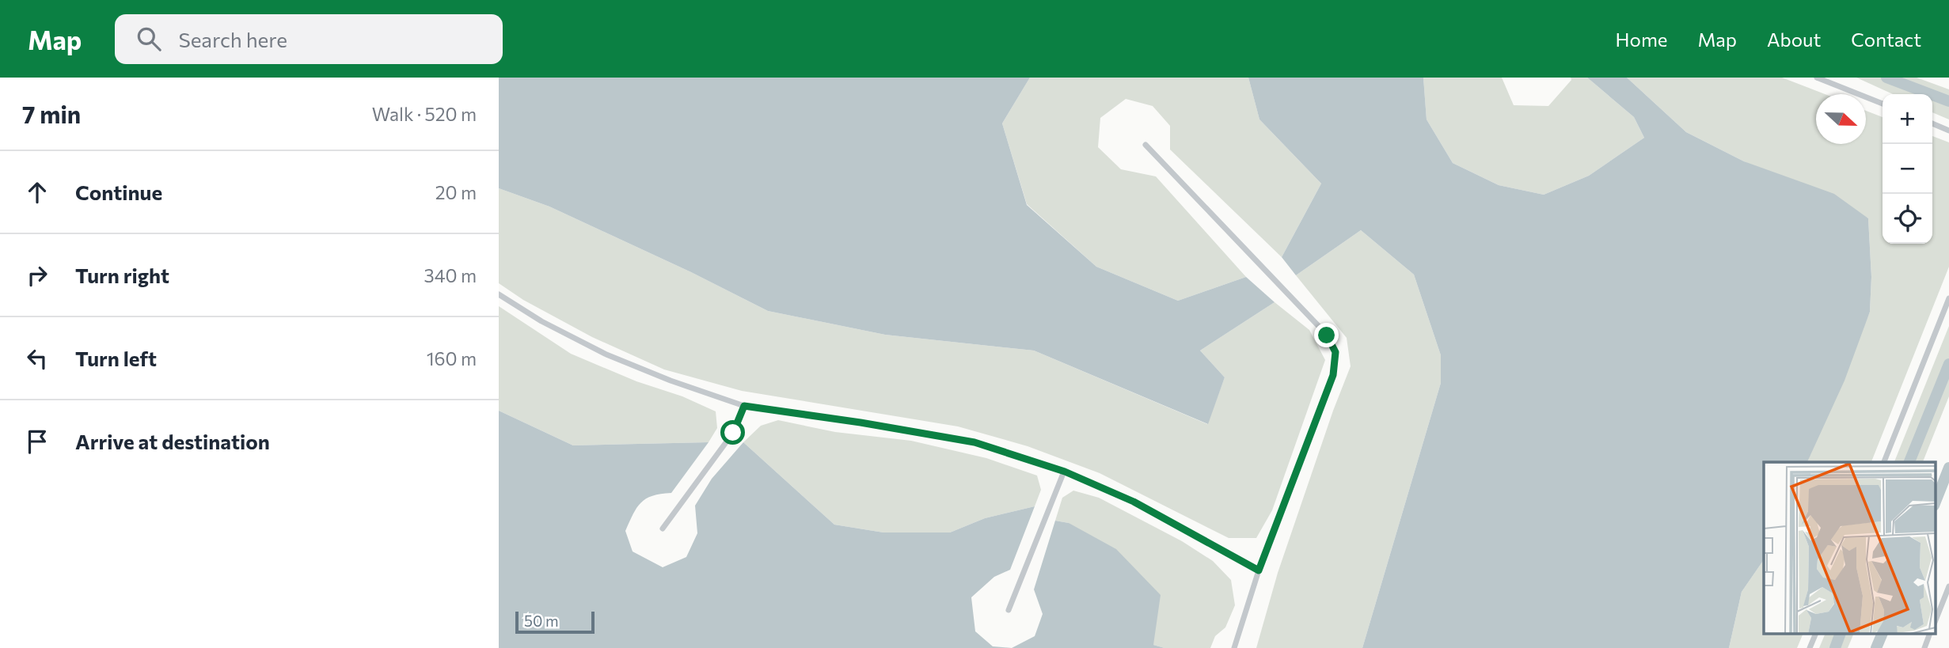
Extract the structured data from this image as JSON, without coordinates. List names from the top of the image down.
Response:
{
  "scale_bar": "50 m",
  "north": "right",
  "page": {
    "header": "Map",
    "search": "Search here",
    "nav": [
      "Home",
      "Map",
      "About",
      "Contact"
    ],
    "heading": ["7 min", "Walk · 520 m"],
    "map_buttons": ["+", "−"],
    "list": [
      ["Continue", "20 m"],
      ["Turn right", "340 m"],
      ["Turn left", "160 m"],
      "Arrive at destination"
    ],
    "scale": "50 m"
  }
}
